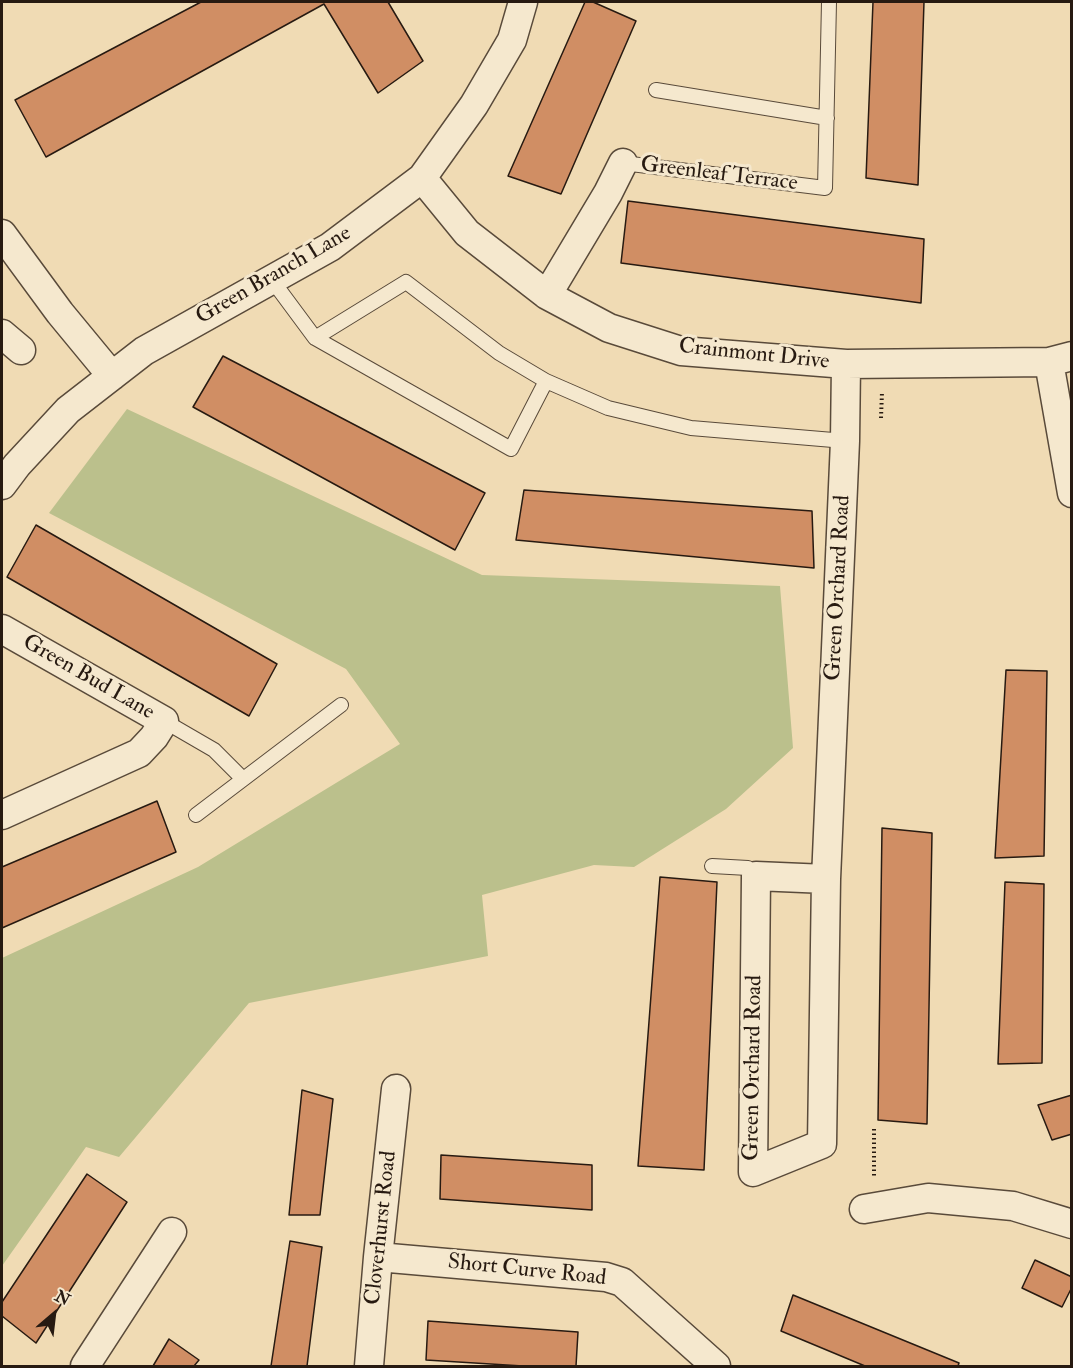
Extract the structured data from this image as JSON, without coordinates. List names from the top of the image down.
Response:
{
  "streets": {
    "street": [
      "Greenleaf Terrace",
      "Green Branch Lane",
      "Crainmont Drive",
      "Green Orchard Road",
      "Green Bud Lane",
      "Cloverhurst Road",
      "Short Curve Road"
    ]
  },
  "crossings": [
    ["Greenleaf Terrace", "Crainmont Drive"],
    ["Green Branch Lane", "Crainmont Drive"],
    ["Crainmont Drive", "Green Orchard Road"],
    ["Cloverhurst Road", "Short Curve Road"]
  ],
  "north": "top right"
}
